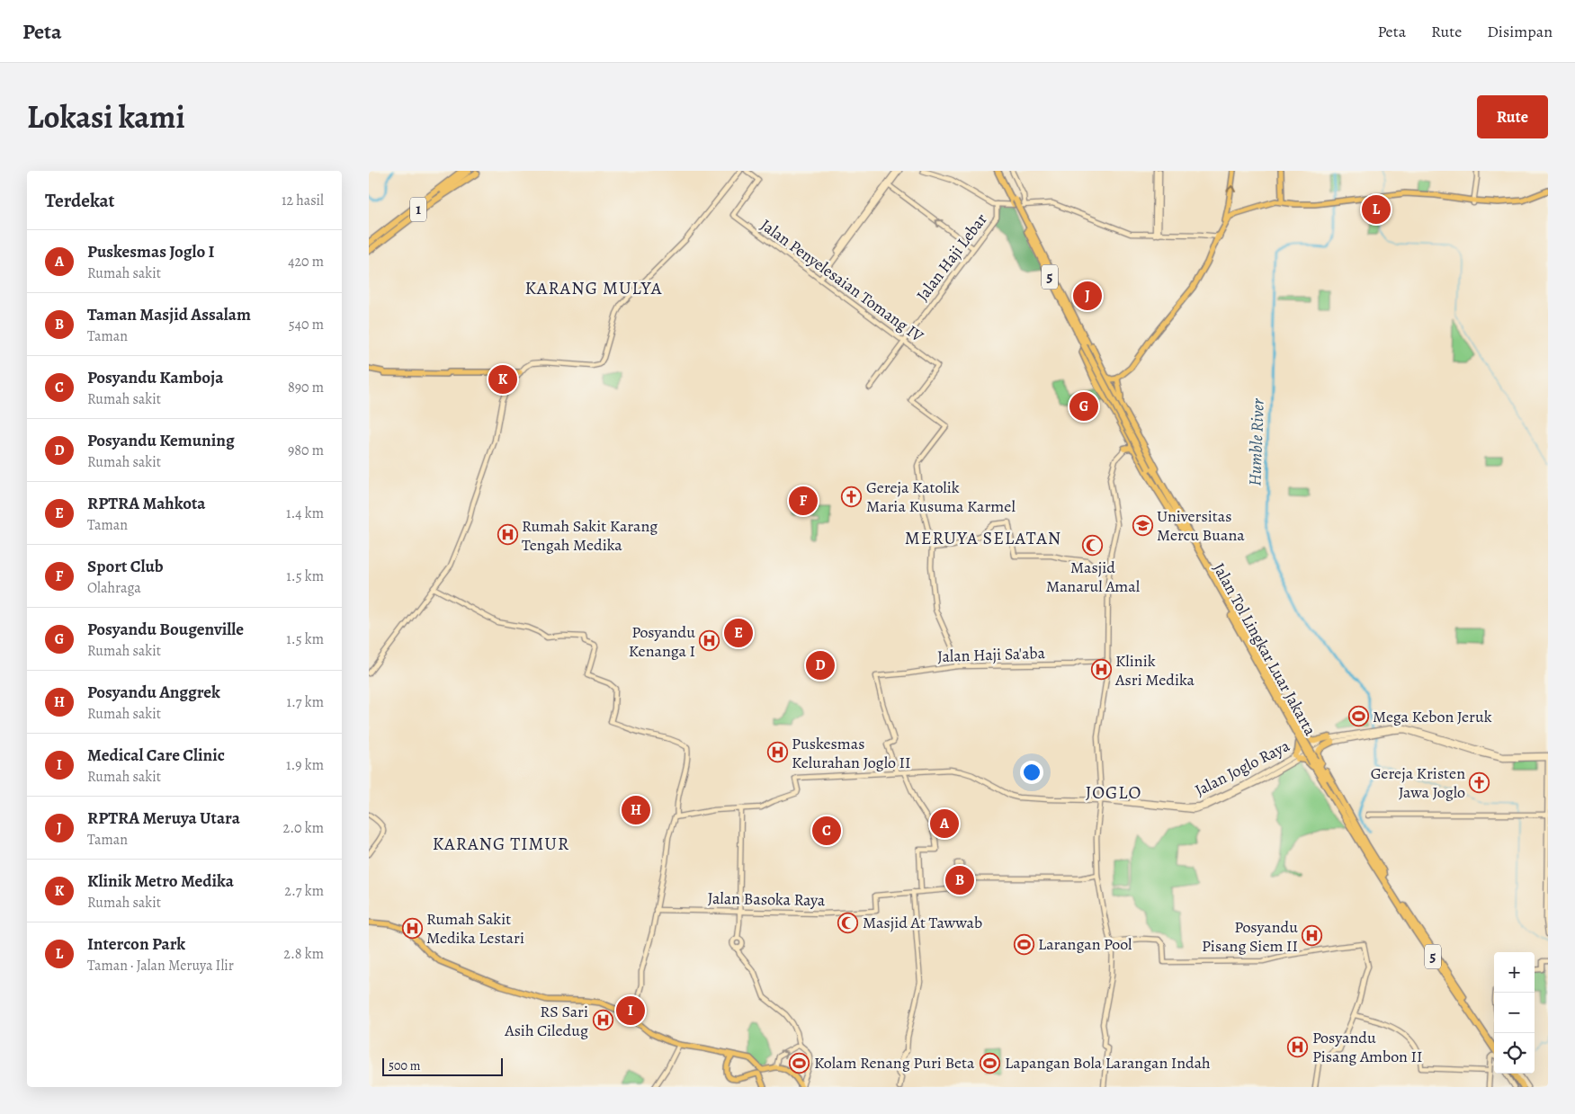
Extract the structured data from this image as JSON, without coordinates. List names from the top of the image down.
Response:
{
  "streets": {
    "highway": ["1", "5", "Jalan Tol Lingkar Luar Jakarta"],
    "street": [
      "Jalan Haji Lebar",
      "Jalan Penyelesaian Tomang IV",
      "Jalan Haji Sa'aba",
      "Jalan Joglo Raya",
      "Jalan Basoka Raya"
    ]
  },
  "crossings": [
    ["Jalan Haji Lebar", "Jalan Penyelesaian Tomang IV"],
    ["Jalan Haji Sa'aba", "Jalan Joglo Raya"]
  ],
  "districts": [
    "KARANG MULYA",
    "MERUYA SELATAN",
    "JOGLO",
    "KARANG TIMUR"
  ],
  "water": ["Humble River"],
  "places": {
    "church": ["Gereja Katolik Maria Kusuma Karmel", "Gereja Kristen Jawa Joglo"],
    "school or university": ["Universitas Mercu Buana"],
    "hospital": [
      "Rumah Sakit Karang Tengah Medika",
      "Posyandu Kenanga I",
      "Klinik Asri Medika",
      "Puskesmas Kelurahan Joglo II",
      "Rumah Sakit Medika Lestari",
      "Posyandu Pisang Siem II",
      "RS Sari Asih Ciledug",
      "Posyandu Pisang Ambon II"
    ],
    "mosque": ["Masjid Manarul Amal", "Masjid At Tawwab"],
    "sports": [
      "Mega Kebon Jeruk",
      "Larangan Pool",
      "Kolam Renang Puri Beta",
      "Lapangan Bola Larangan Indah"
    ]
  },
  "scale_bar": "500 m",
  "page": {
    "header": "Peta",
    "nav": ["Peta", "Rute", "Disimpan"],
    "title": "Lokasi kami",
    "buttons": "Rute",
    "heading": ["Terdekat", "12 hasil"],
    "pins": [
      "L",
      "J",
      "K",
      "G",
      "F",
      "E",
      "D",
      "H",
      "A",
      "C",
      "B",
      "I"
    ],
    "list": [
      {
        "mark": "A",
        "name": "Puskesmas Joglo I",
        "note": "Rumah sakit",
        "value": "420 m"
      },
      {
        "mark": "B",
        "name": "Taman Masjid Assalam",
        "note": "Taman",
        "value": "540 m"
      },
      {
        "mark": "C",
        "name": "Posyandu Kamboja",
        "note": "Rumah sakit",
        "value": "890 m"
      },
      {
        "mark": "D",
        "name": "Posyandu Kemuning",
        "note": "Rumah sakit",
        "value": "980 m"
      },
      {
        "mark": "E",
        "name": "RPTRA Mahkota",
        "note": "Taman",
        "value": "1.4 km"
      },
      {
        "mark": "F",
        "name": "Sport Club",
        "note": "Olahraga",
        "value": "1.5 km"
      },
      {
        "mark": "G",
        "name": "Posyandu Bougenville",
        "note": "Rumah sakit",
        "value": "1.5 km"
      },
      {
        "mark": "H",
        "name": "Posyandu Anggrek",
        "note": "Rumah sakit",
        "value": "1.7 km"
      },
      {
        "mark": "I",
        "name": "Medical Care Clinic",
        "note": "Rumah sakit",
        "value": "1.9 km"
      },
      {
        "mark": "J",
        "name": "RPTRA Meruya Utara",
        "note": "Taman",
        "value": "2.0 km"
      },
      {
        "mark": "K",
        "name": "Klinik Metro Medika",
        "note": "Rumah sakit",
        "value": "2.7 km"
      },
      {
        "mark": "L",
        "name": "Intercon Park",
        "note": "Taman · Jalan Meruya Ilir",
        "value": "2.8 km"
      }
    ],
    "map_buttons": ["+", "−"],
    "scale": "500 m"
  }
}
